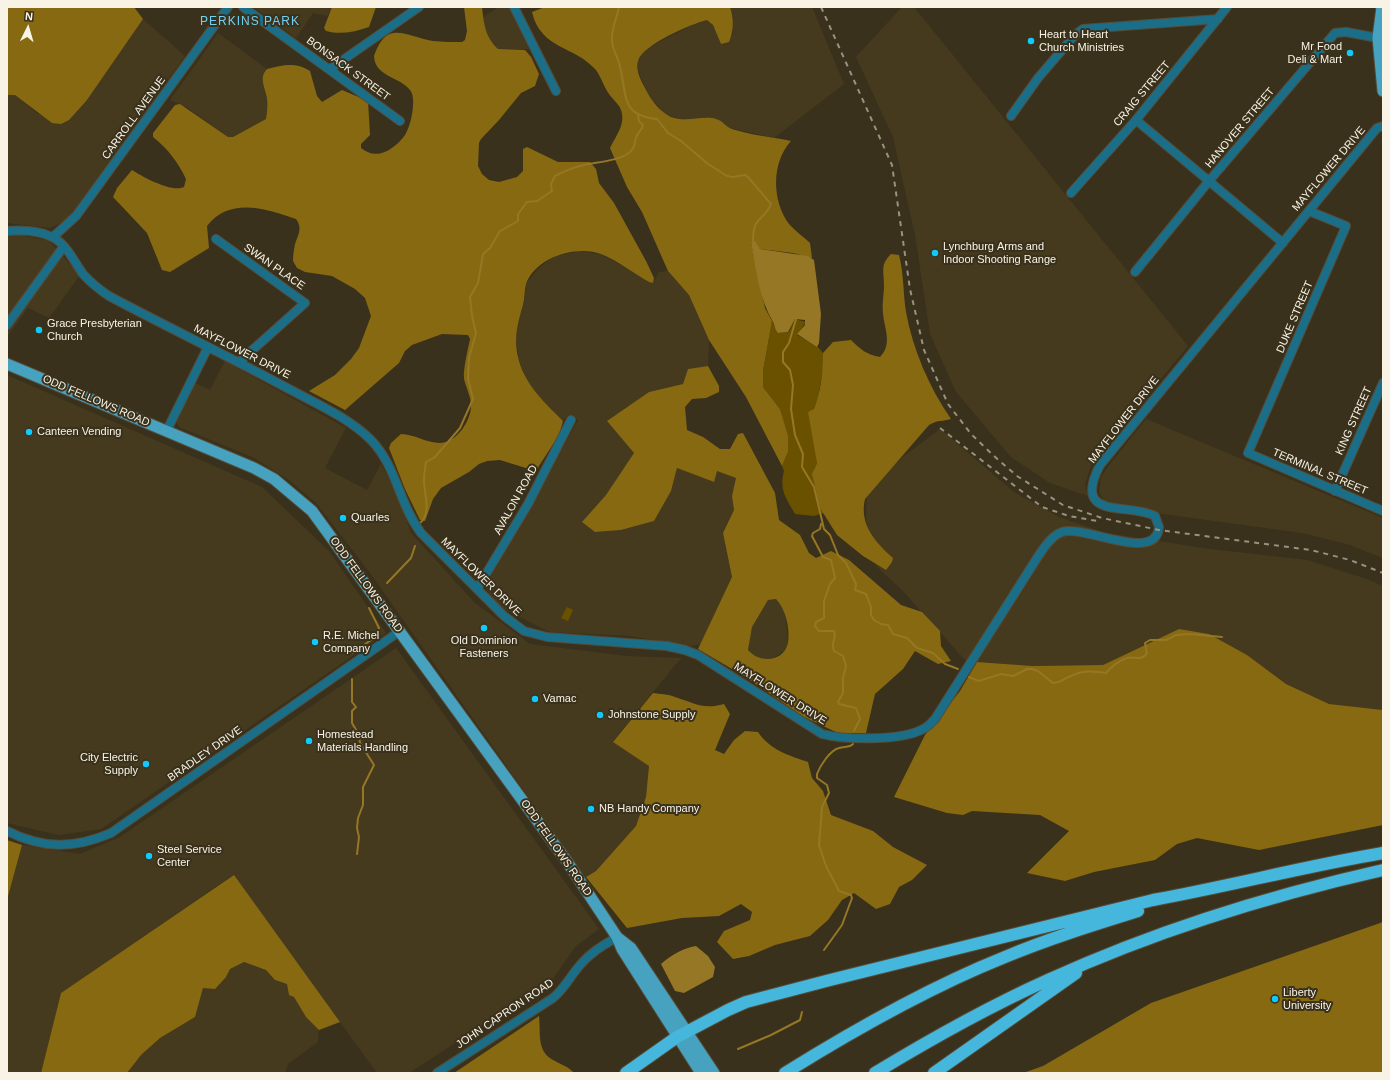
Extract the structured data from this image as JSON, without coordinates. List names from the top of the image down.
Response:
{
  "streets": {
    "main road": ["ODD FELLOWS ROAD"],
    "street": [
      "BONSACK STREET",
      "CRAIG STREET",
      "CARROLL AVENUE",
      "HANOVER STREET",
      "MAYFLOWER DRIVE",
      "SWAN PLACE",
      "DUKE STREET",
      "KING STREET",
      "TERMINAL STREET",
      "AVALON ROAD",
      "BRADLEY DRIVE",
      "JOHN CAPRON ROAD"
    ]
  },
  "crossings": [
    ["CARROLL AVENUE", "MAYFLOWER DRIVE"],
    ["MAYFLOWER DRIVE", "SWAN PLACE"],
    ["MAYFLOWER DRIVE", "DUKE STREET"],
    ["MAYFLOWER DRIVE", "AVALON ROAD"],
    ["DUKE STREET", "TERMINAL STREET"],
    ["ODD FELLOWS ROAD", "BRADLEY DRIVE"],
    ["ODD FELLOWS ROAD", "JOHN CAPRON ROAD"],
    ["KING STREET", "TERMINAL STREET"]
  ],
  "districts": ["PERKINS PARK"],
  "places": [
    "Heart to Heart Church Ministries",
    "Mr Food Deli & Mart",
    "Lynchburg Arms and Indoor Shooting Range",
    "Grace Presbyterian Church",
    "Canteen Vending",
    "Quarles",
    "Old Dominion Fasteners",
    "R.E. Michel Company",
    "Vamac",
    "Johnstone Supply",
    "Homestead Materials Handling",
    "City Electric Supply",
    "NB Handy Company",
    "Steel Service Center",
    "Liberty University"
  ],
  "north": "top"
}
